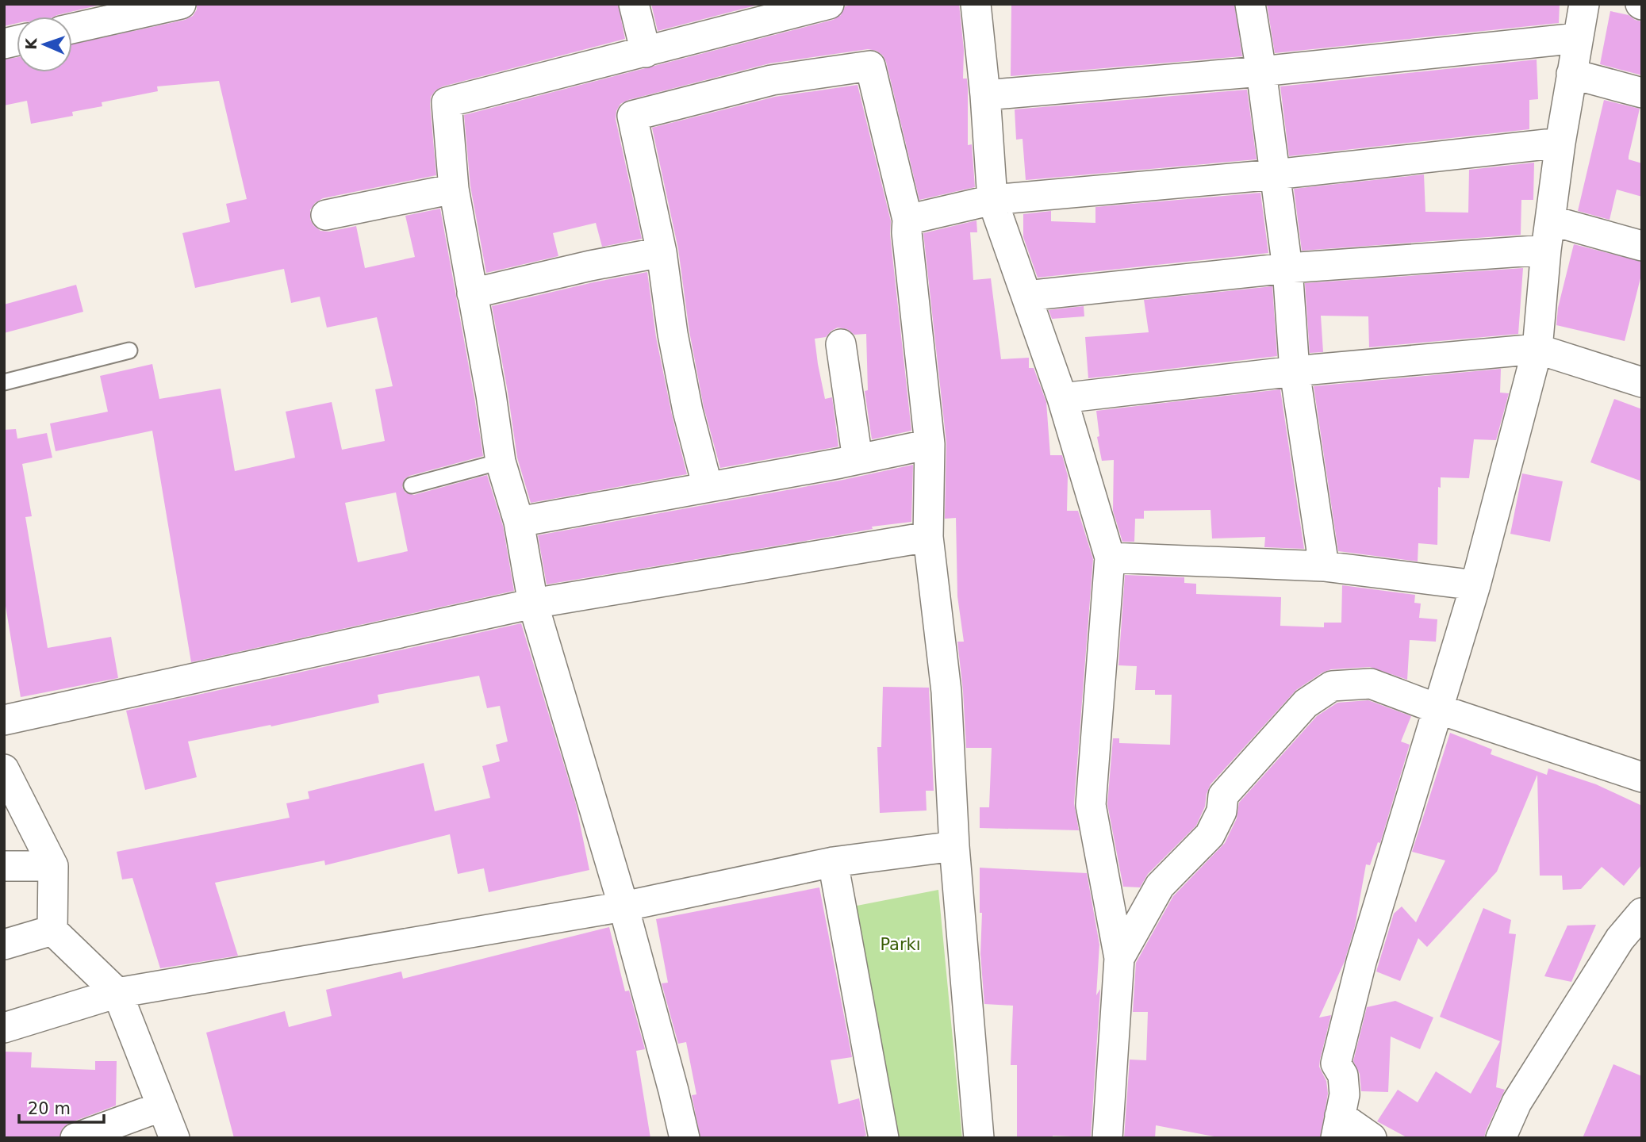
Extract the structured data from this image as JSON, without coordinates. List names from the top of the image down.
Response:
{
  "parks": ["Parkı"],
  "scale_bar": "20 m",
  "north": "left"
}
